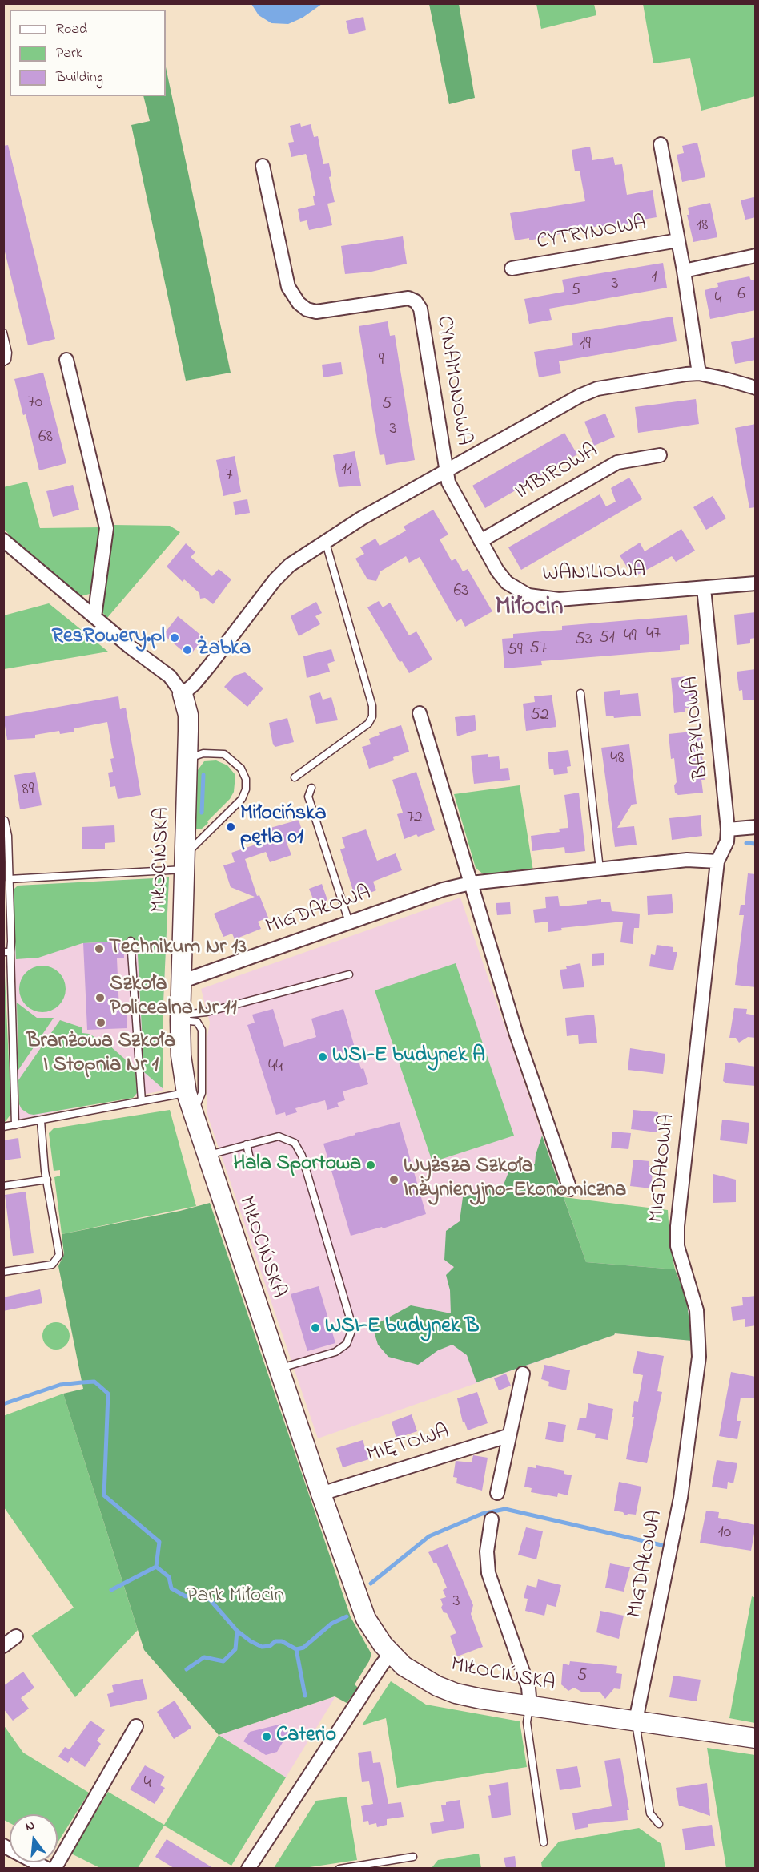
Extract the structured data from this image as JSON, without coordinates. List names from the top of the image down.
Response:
{
  "streets": {
    "street": [
      "CYTRYNOWA",
      "CYNAMONOWA",
      "IMBIROWA",
      "WANILIOWA",
      "BAZYLIOWA",
      "MIŁOCIŃSKA",
      "MIGDAŁOWA",
      "MIĘTOWA"
    ]
  },
  "crossings": [
    ["CYNAMONOWA", "WANILIOWA"],
    ["IMBIROWA", "WANILIOWA"],
    ["WANILIOWA", "BAZYLIOWA"],
    ["BAZYLIOWA", "MIGDAŁOWA"],
    ["MIŁOCIŃSKA", "MIGDAŁOWA"],
    ["MIŁOCIŃSKA", "MIĘTOWA"]
  ],
  "districts": ["Miłocin"],
  "parks": ["Park Miłocin"],
  "places": [
    "ResRowery.pl",
    "Żabka",
    "Miłocińska pętla 01",
    "Technikum Nr 13",
    "Szkoła Policealna Nr 11",
    "Branżowa Szkoła I Stopnia Nr 1",
    "WSI-E budynek A",
    "Hala Sportowa",
    "Wyższa Szkoła Inżynieryjno-Ekonomiczna",
    "WSI-E budynek B",
    "Caterio"
  ],
  "house_numbers": [
    "18",
    "1",
    "3",
    "5",
    "6",
    "4",
    "19",
    "9",
    "70",
    "5",
    "3",
    "68",
    "11",
    "7",
    "63",
    "47",
    "49",
    "51",
    "53",
    "57",
    "59",
    "52",
    "48",
    "89",
    "72",
    "44",
    "10",
    "3",
    "5",
    "4"
  ],
  "legend": ["Road", "Park", "Building"],
  "north": "top"
}
